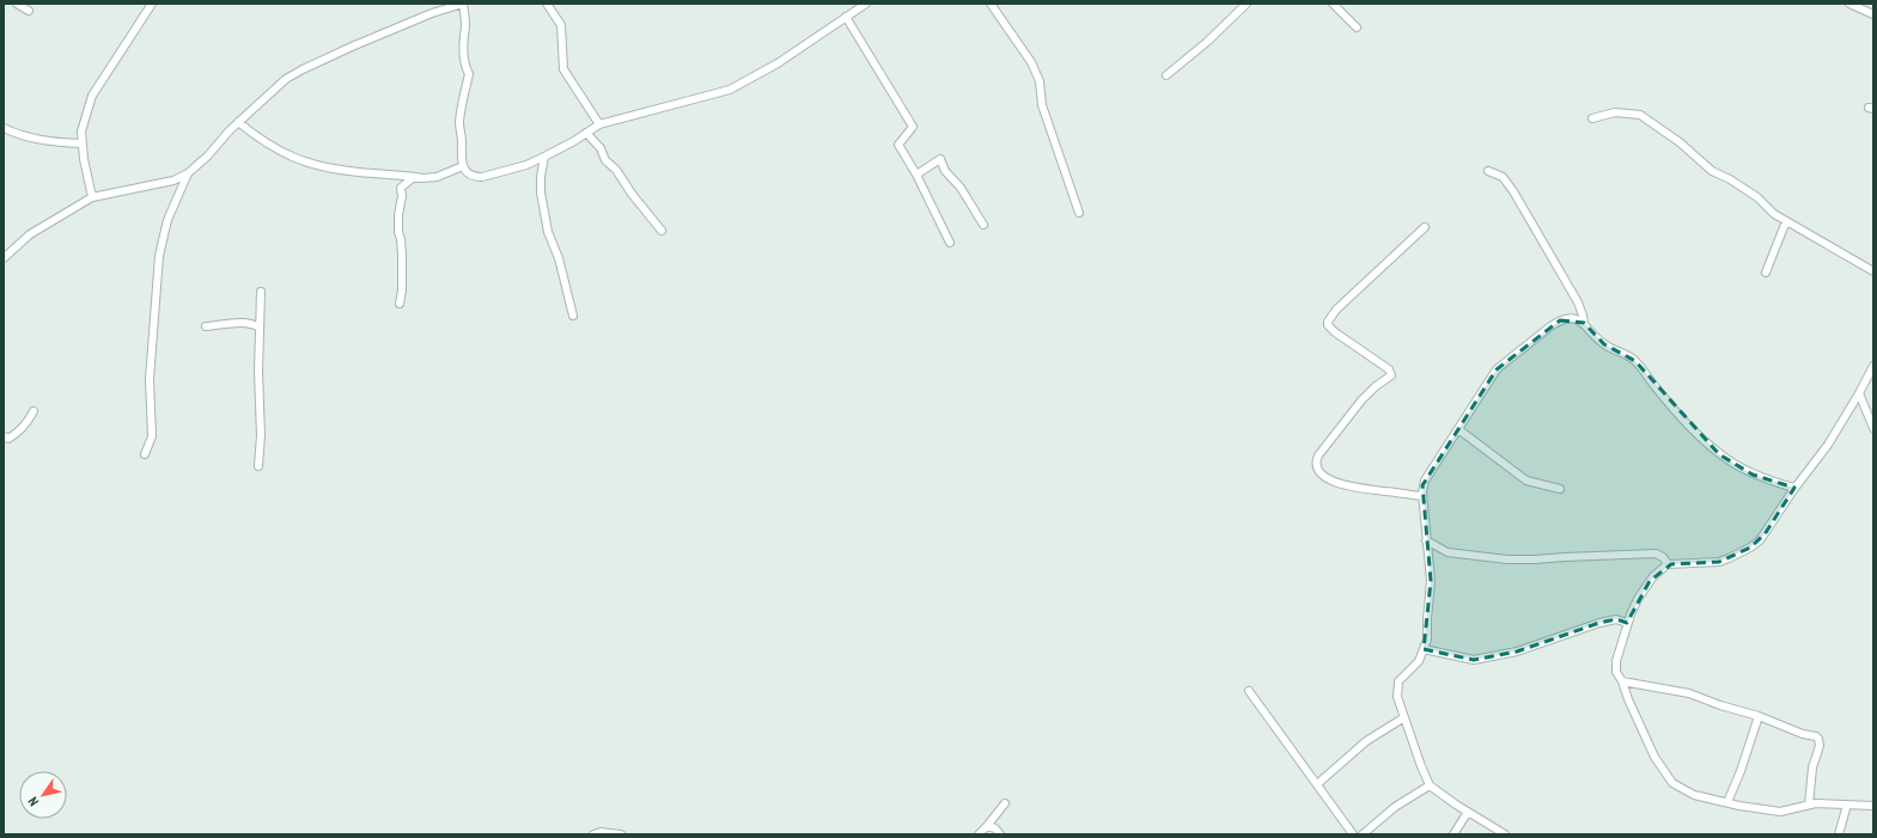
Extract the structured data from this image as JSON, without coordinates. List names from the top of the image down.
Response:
{
  "north": "bottom left"
}
